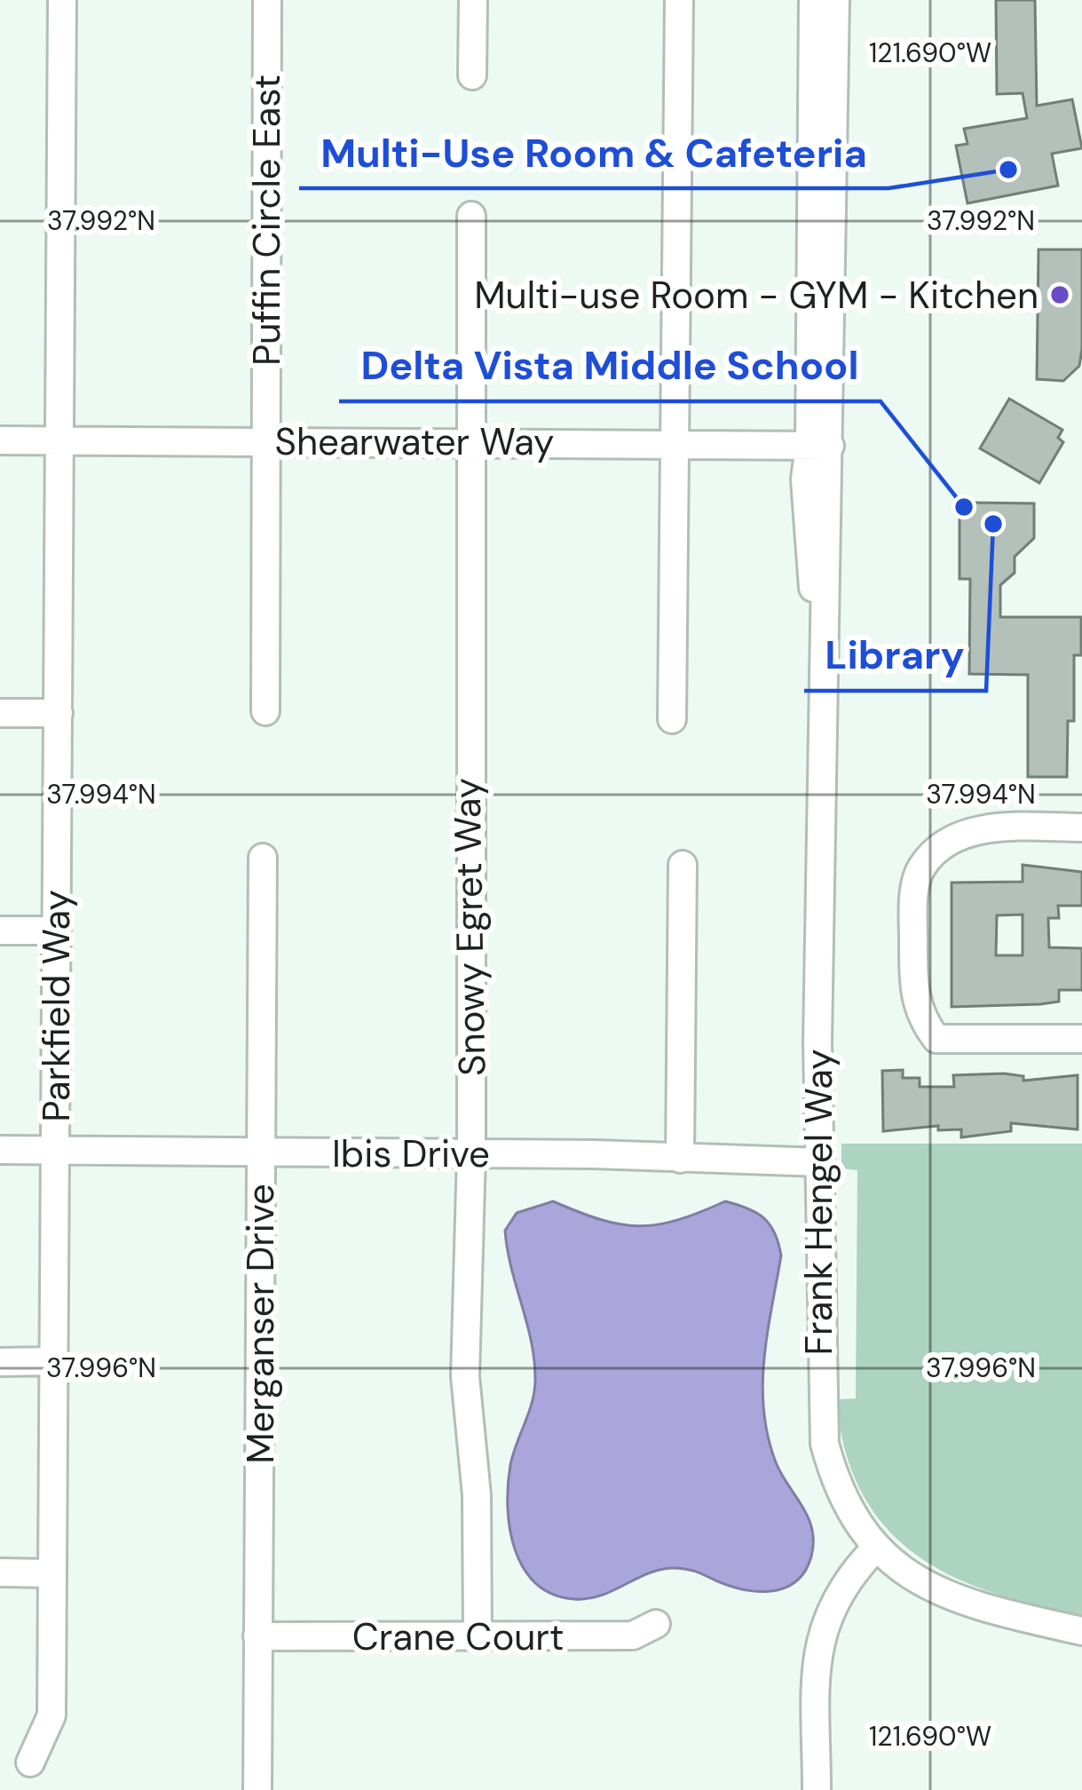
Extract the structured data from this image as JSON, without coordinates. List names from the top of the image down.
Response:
{
  "streets": {
    "street": [
      "Puffin Circle East",
      "Shearwater Way",
      "Snowy Egret Way",
      "Parkfield Way",
      "Ibis Drive",
      "Frank Hengel Way",
      "Merganser Drive",
      "Crane Court"
    ]
  },
  "crossings": [
    ["Puffin Circle East", "Shearwater Way"],
    ["Shearwater Way", "Snowy Egret Way"],
    ["Shearwater Way", "Parkfield Way"],
    ["Shearwater Way", "Frank Hengel Way"],
    ["Snowy Egret Way", "Ibis Drive"],
    ["Snowy Egret Way", "Crane Court"],
    ["Parkfield Way", "Ibis Drive"],
    ["Ibis Drive", "Frank Hengel Way"],
    ["Ibis Drive", "Merganser Drive"],
    ["Merganser Drive", "Crane Court"]
  ],
  "places": [
    "Multi-Use Room & Cafeteria",
    "Multi-use Room - GYM - Kitchen",
    "Delta Vista Middle School",
    "Library"
  ],
  "coordinates": [
    "121.690°W",
    "37.992°N",
    "37.994°N",
    "37.996°N"
  ]
}
